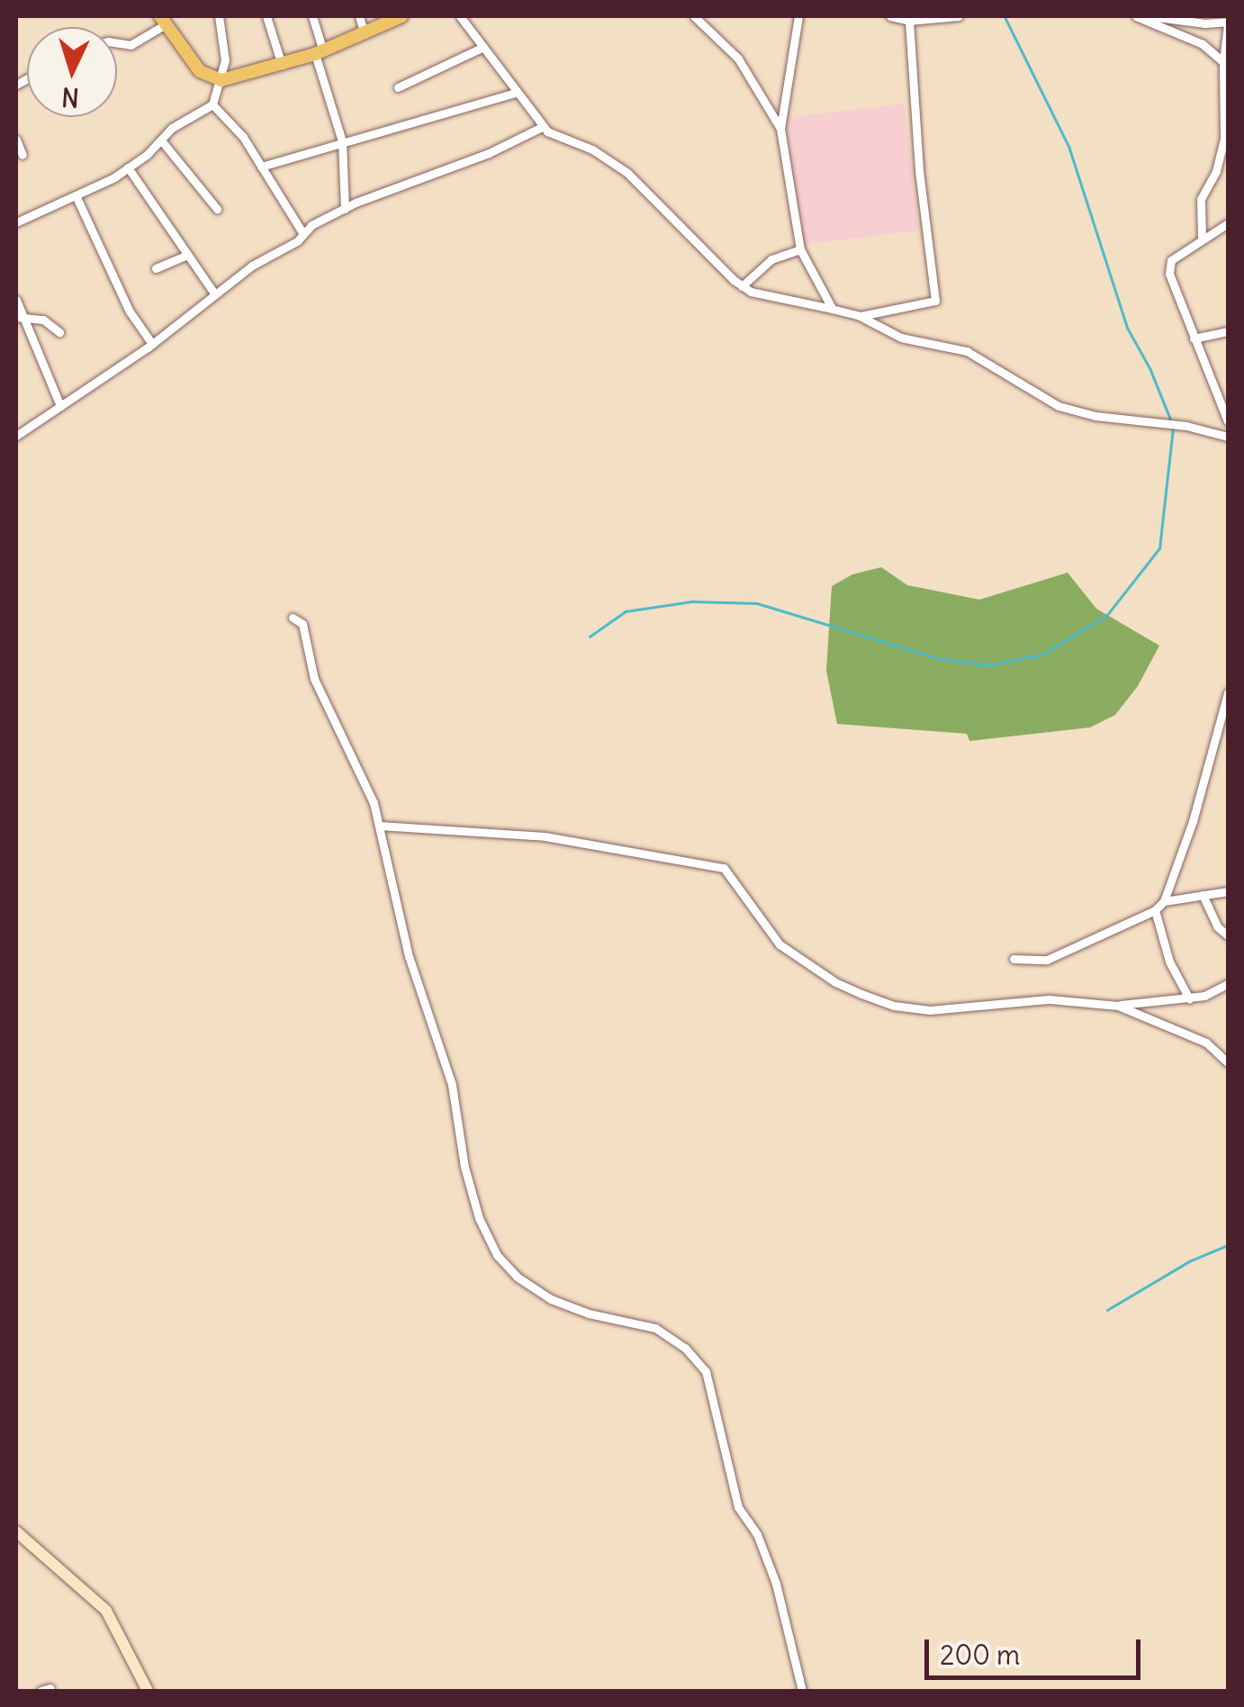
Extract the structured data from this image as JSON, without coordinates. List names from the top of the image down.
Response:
{
  "scale_bar": "200 m",
  "north": "bottom"
}
